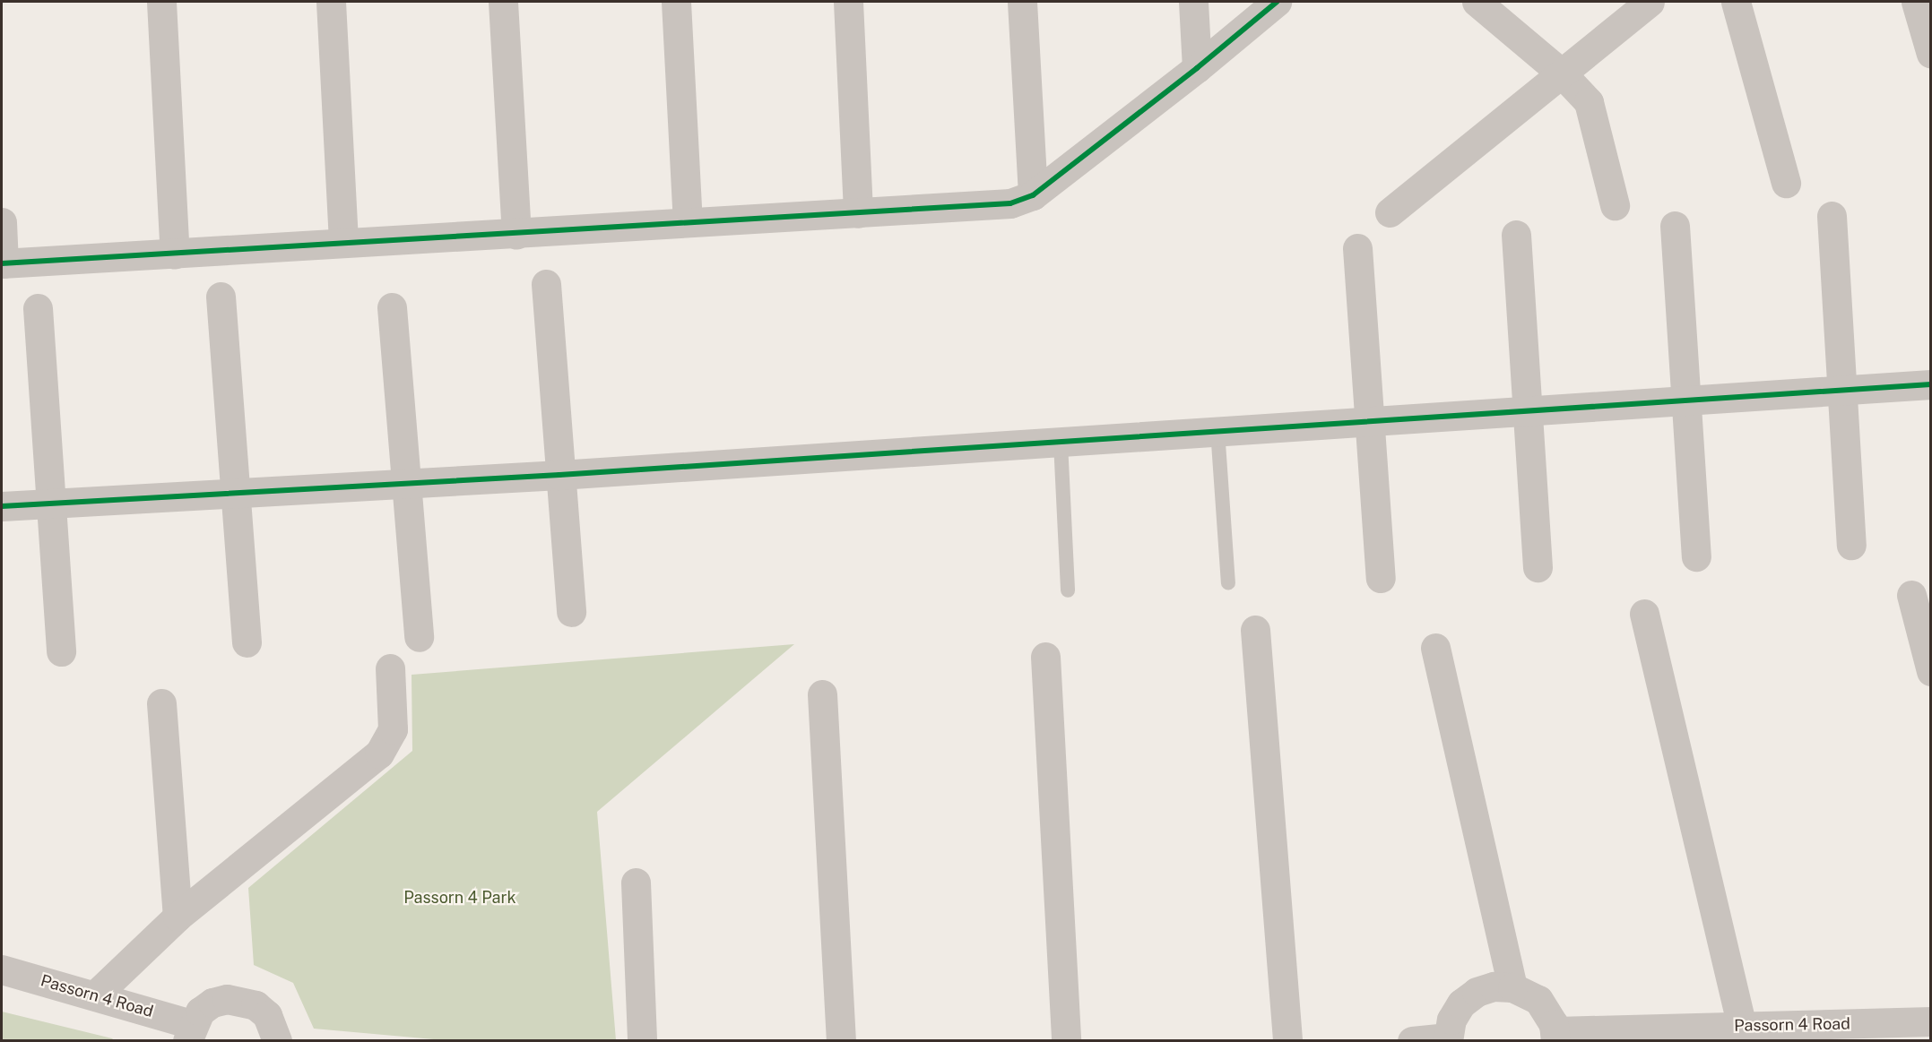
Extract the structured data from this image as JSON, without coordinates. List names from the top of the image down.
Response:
{
  "streets": {
    "street": ["Passorn 4 Road"]
  },
  "parks": ["Passorn 4 Park"]
}
